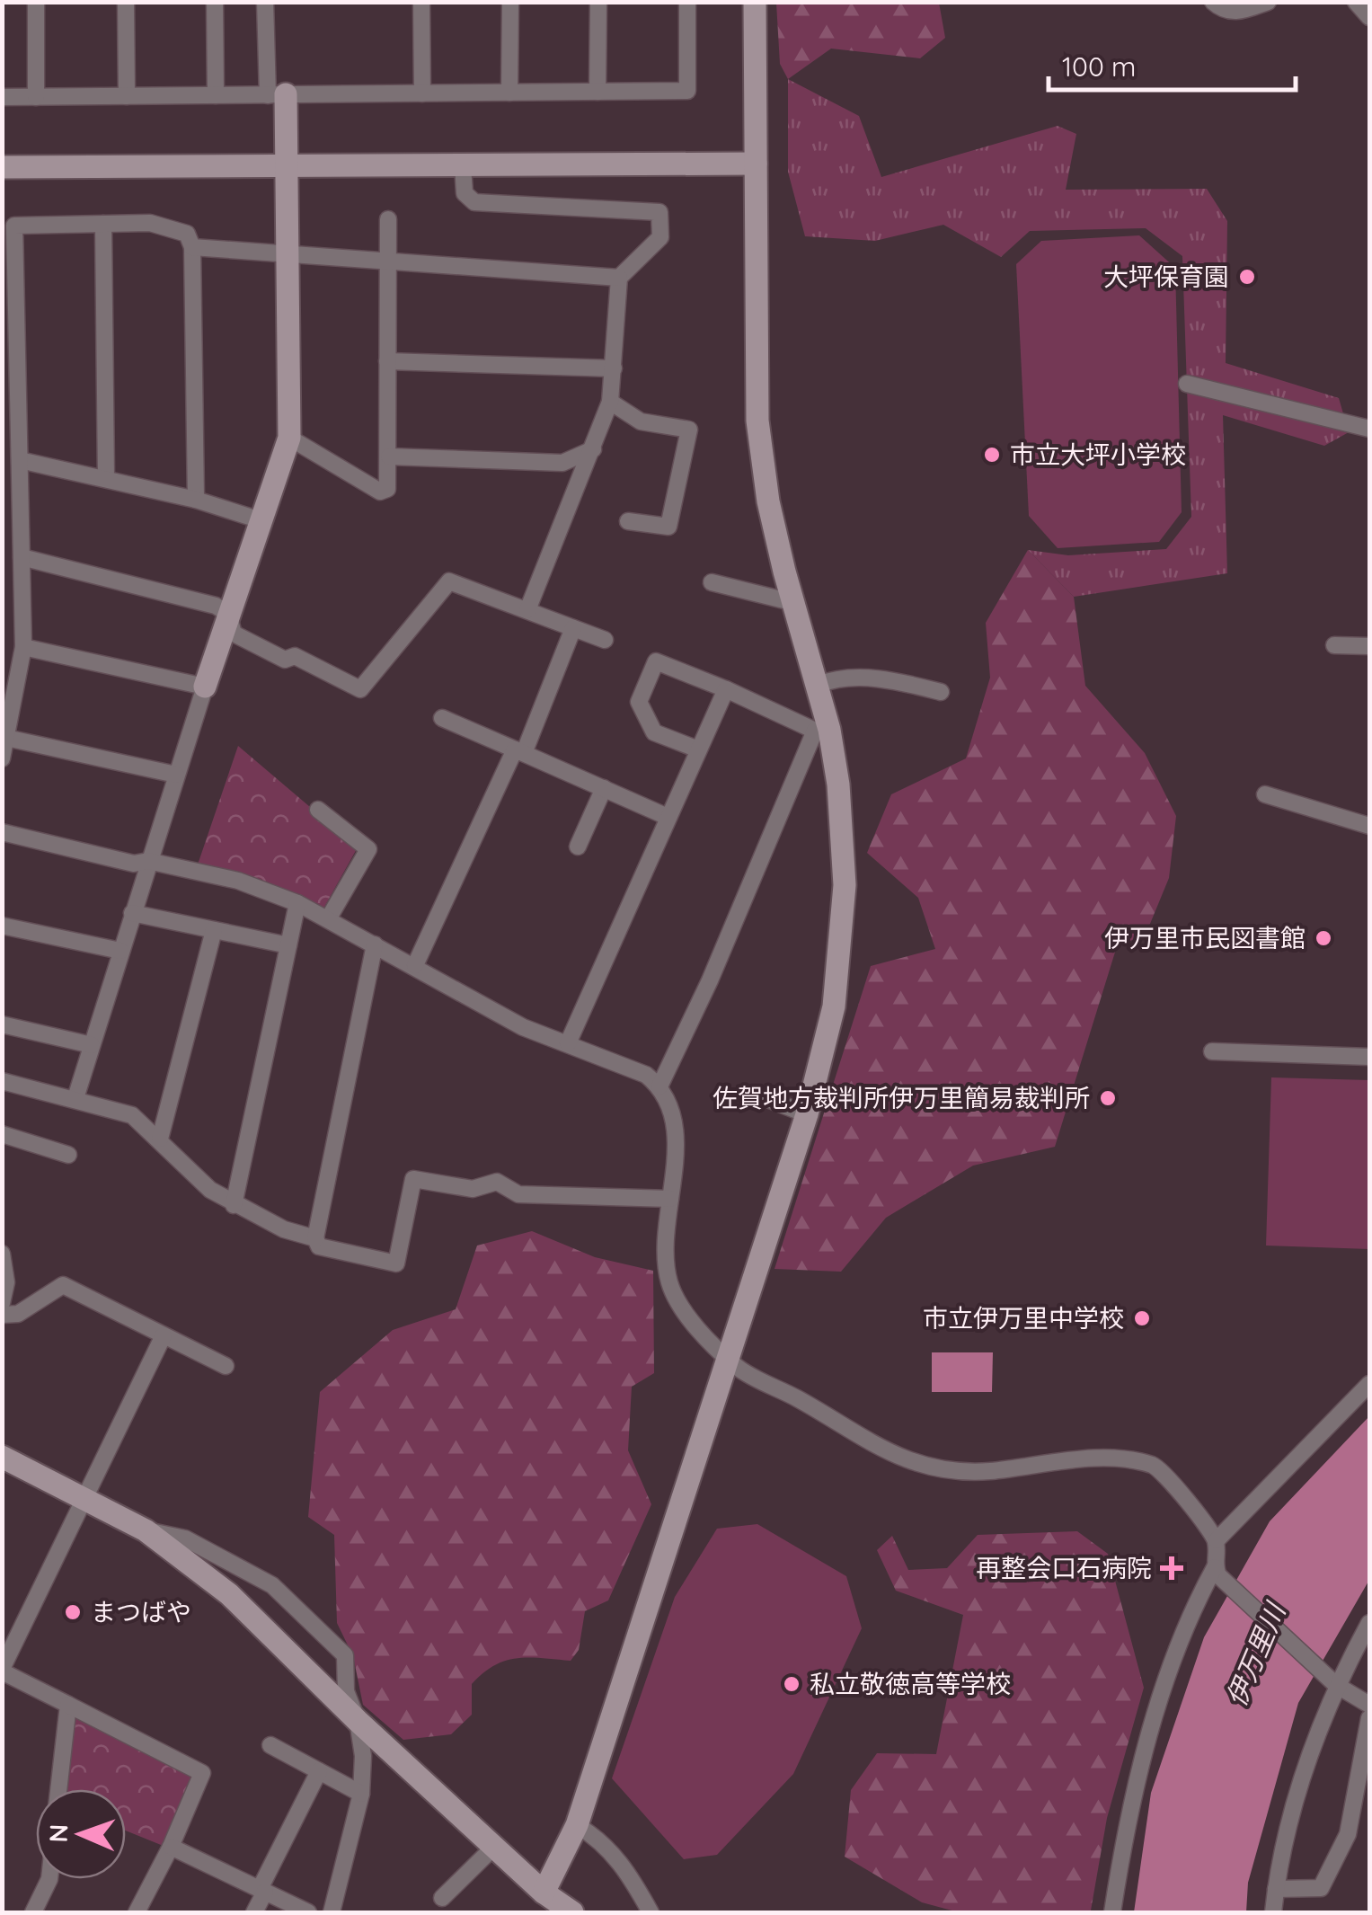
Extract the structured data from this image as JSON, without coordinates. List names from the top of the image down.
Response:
{
  "water": ["伊万里川"],
  "places": {
    "other": [
      "大坪保育園",
      "市立大坪小学校",
      "伊万里市民図書館",
      "佐賀地方裁判所伊万里簡易裁判所",
      "市立伊万里中学校",
      "まつばや",
      "私立敬徳高等学校"
    ],
    "health": ["再整会口石病院"]
  },
  "scale_bar": "100 m",
  "north": "left"
}
